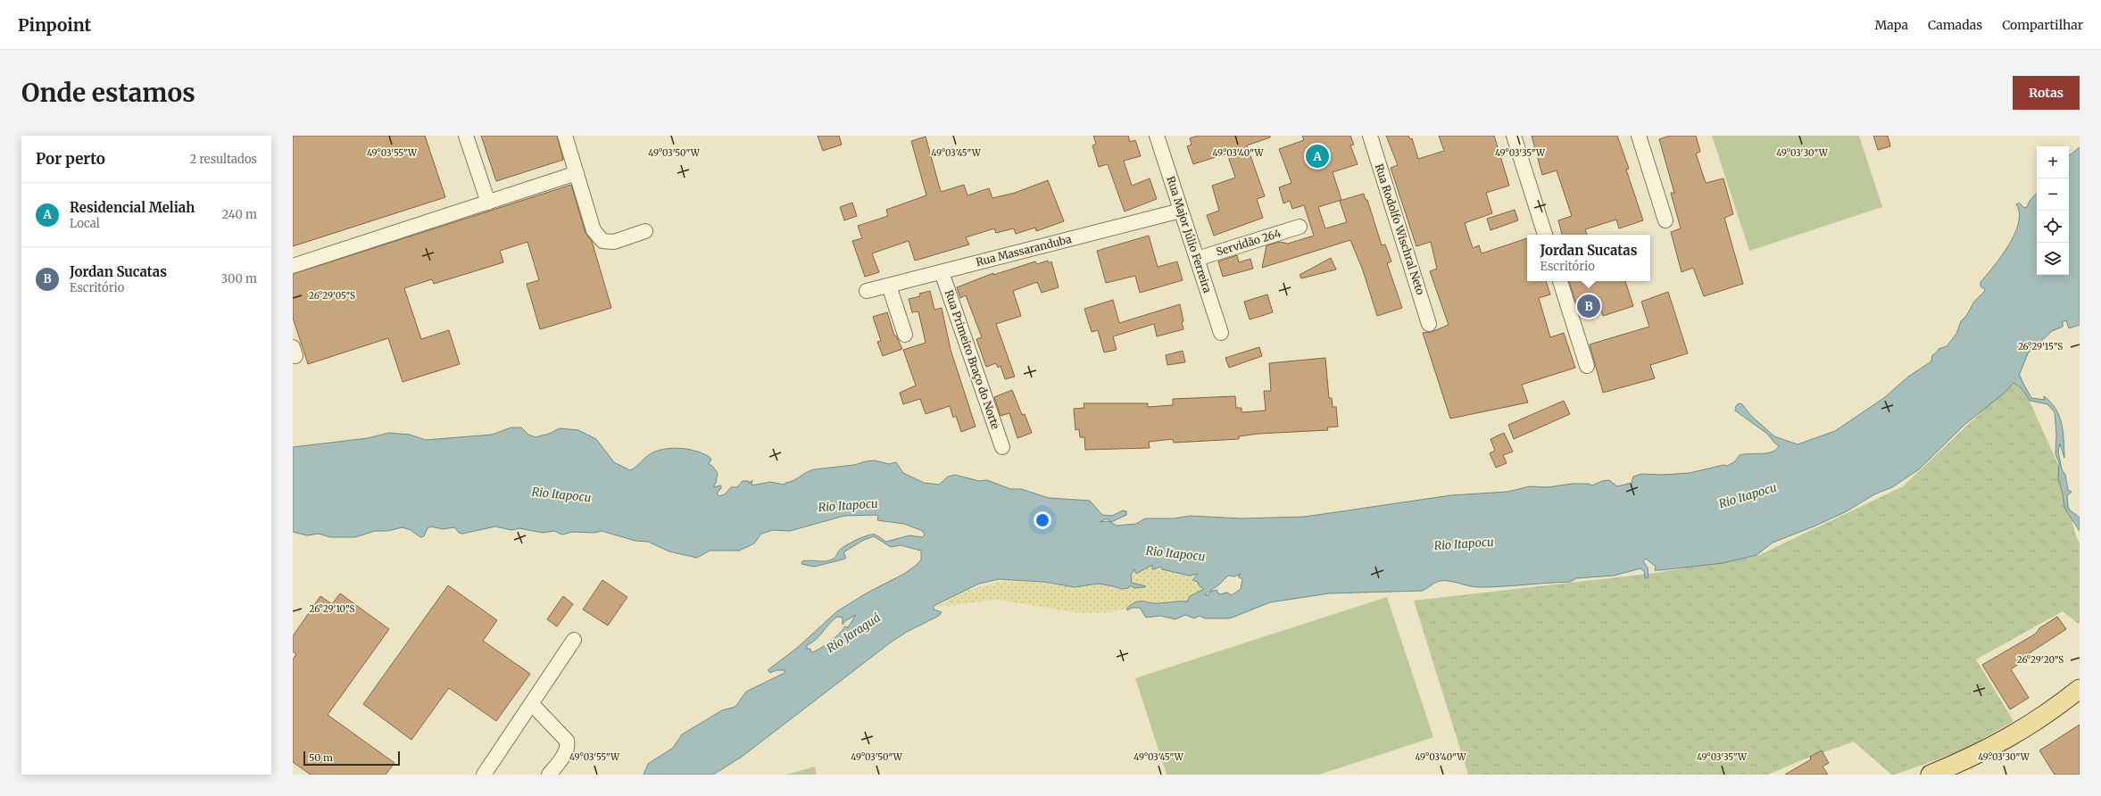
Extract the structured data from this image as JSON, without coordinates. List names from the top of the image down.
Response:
{
  "streets": {
    "street": [
      "Rua Rodolfo Wischral Neto",
      "Rua Major Júlio Ferreira",
      "Servidão 264",
      "Rua Massaranduba",
      "Rua Primeiro Braço do Norte"
    ]
  },
  "crossings": [
    ["Rua Major Júlio Ferreira", "Servidão 264"],
    ["Rua Major Júlio Ferreira", "Rua Massaranduba"],
    ["Rua Massaranduba", "Rua Primeiro Braço do Norte"]
  ],
  "water": ["Rio Itapocu", "Rio Jaraguá"],
  "scale_bar": "50 m",
  "page": {
    "header": "Pinpoint",
    "nav": ["Mapa", "Camadas", "Compartilhar"],
    "buttons": "Rotas",
    "title": "Onde estamos",
    "heading": ["Por perto", "2 resultados"],
    "pins": ["A", "B"],
    "map_buttons": ["+", "−"],
    "list": [
      {
        "mark": "A",
        "name": "Residencial Meliah",
        "note": "Local",
        "value": "240 m"
      },
      {
        "mark": "B",
        "name": "Jordan Sucatas",
        "note": "Escritório",
        "value": "300 m"
      }
    ],
    "popup": ["Jordan Sucatas", "Escritório"],
    "scale": "50 m"
  },
  "coordinates": [
    "49°03'55\"W",
    "49°03'50\"W",
    "49°03'45\"W",
    "49°03'40\"W",
    "49°03'35\"W",
    "49°03'30\"W",
    "26°29'05\"S",
    "26°29'15\"S",
    "26°29'10\"S",
    "26°29'20\"S"
  ]
}
